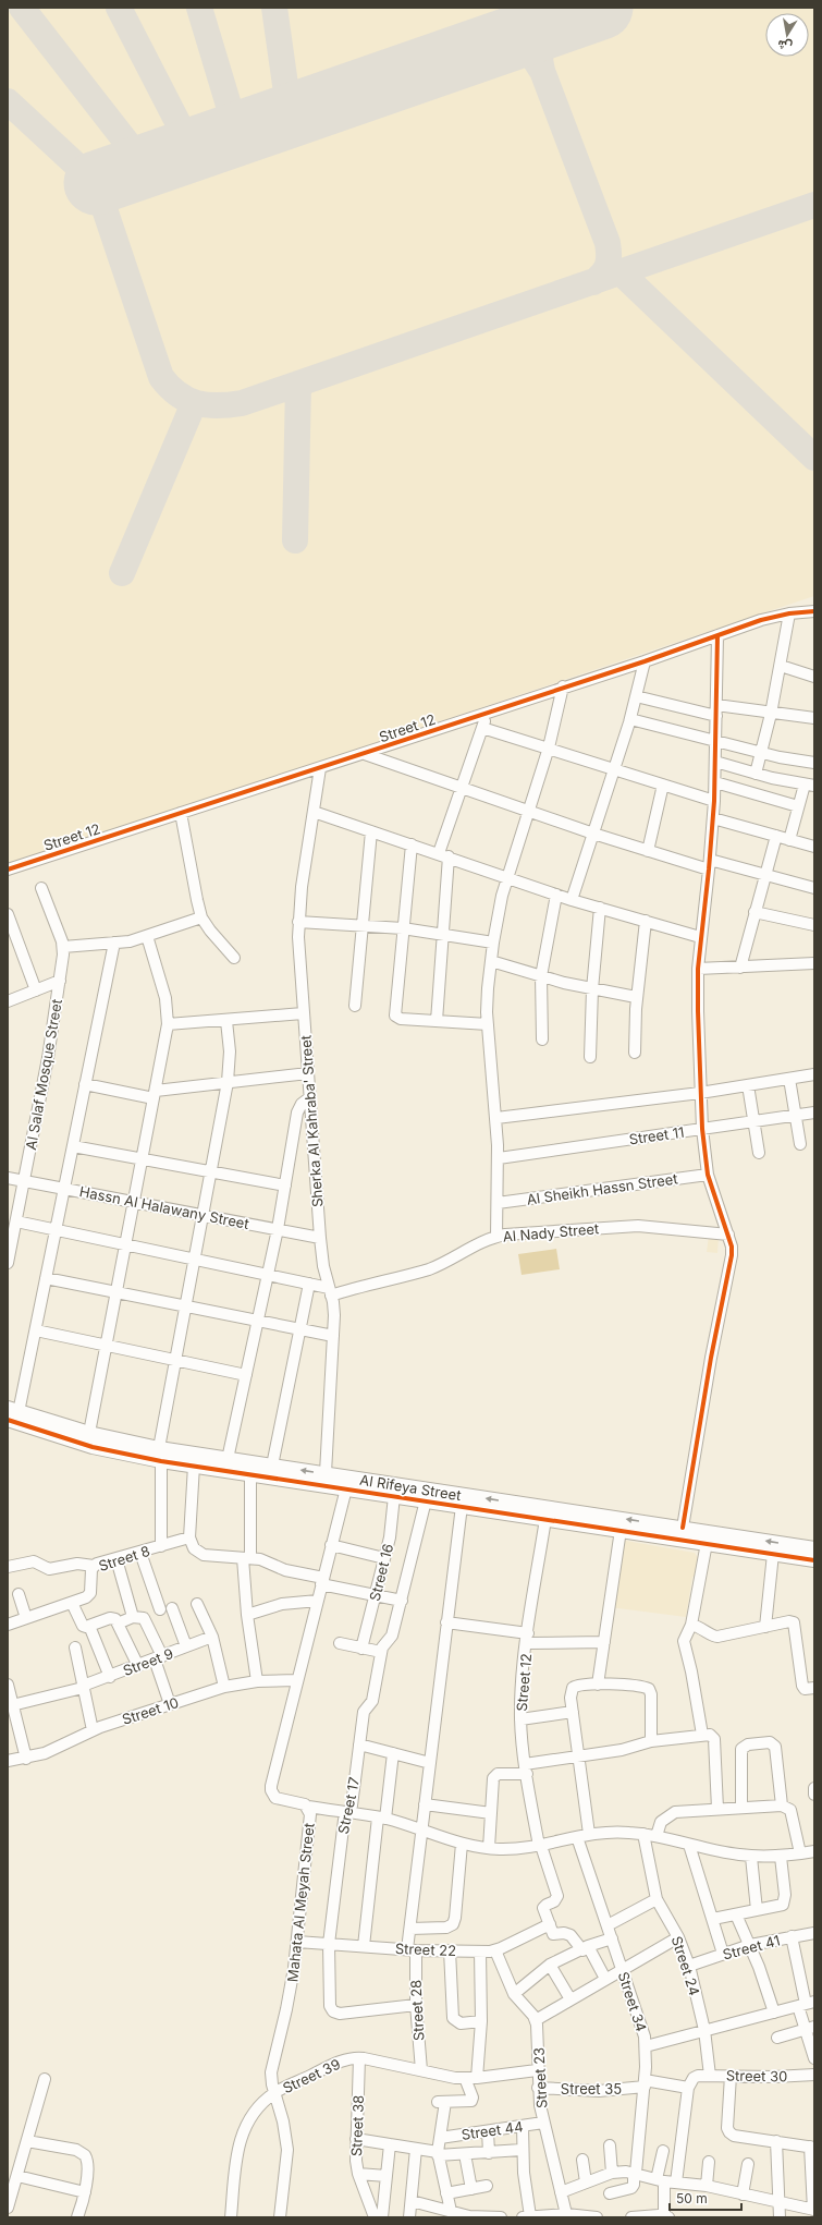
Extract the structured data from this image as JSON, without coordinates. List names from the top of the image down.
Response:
{
  "streets": {
    "street": [
      "Street 12",
      "Al Salaf Mosque Street",
      "Sherka Al Kahraba' Street",
      "Street 11",
      "Al Sheikh Hassn Street",
      "Hassn Al Halawany Street",
      "Al Nady Street",
      "Al Rifeya Street",
      "Street 8",
      "Street 16",
      "Street 9",
      "Street 10",
      "Street 17",
      "Mahata Al Meyah Street",
      "Street 41",
      "Street 22",
      "Street 24",
      "Street 34",
      "Street 28",
      "Street 39",
      "Street 30",
      "Street 23",
      "Street 35",
      "Street 38",
      "Street 44"
    ]
  },
  "crossings": [
    ["Street 12", "Sherka Al Kahraba' Street"],
    ["Street 12", "Al Rifeya Street"],
    ["Street 12", "Street 22"],
    ["Al Salaf Mosque Street", "Hassn Al Halawany Street"],
    ["Sherka Al Kahraba' Street", "Hassn Al Halawany Street"],
    ["Sherka Al Kahraba' Street", "Al Nady Street"],
    ["Sherka Al Kahraba' Street", "Al Rifeya Street"],
    ["Al Rifeya Street", "Street 16"],
    ["Al Rifeya Street", "Street 17"],
    ["Al Rifeya Street", "Mahata Al Meyah Street"],
    ["Al Rifeya Street", "Street 28"],
    ["Street 10", "Mahata Al Meyah Street"],
    ["Street 17", "Street 22"],
    ["Street 17", "Street 28"],
    ["Mahata Al Meyah Street", "Street 22"],
    ["Mahata Al Meyah Street", "Street 39"],
    ["Street 41", "Street 24"],
    ["Street 22", "Street 28"],
    ["Street 24", "Street 30"],
    ["Street 34", "Street 35"],
    ["Street 28", "Street 39"],
    ["Street 39", "Street 23"],
    ["Street 39", "Street 38"],
    ["Street 30", "Street 35"],
    ["Street 23", "Street 35"],
    ["Street 23", "Street 44"]
  ],
  "scale_bar": "50 m",
  "north": "bottom"
}
